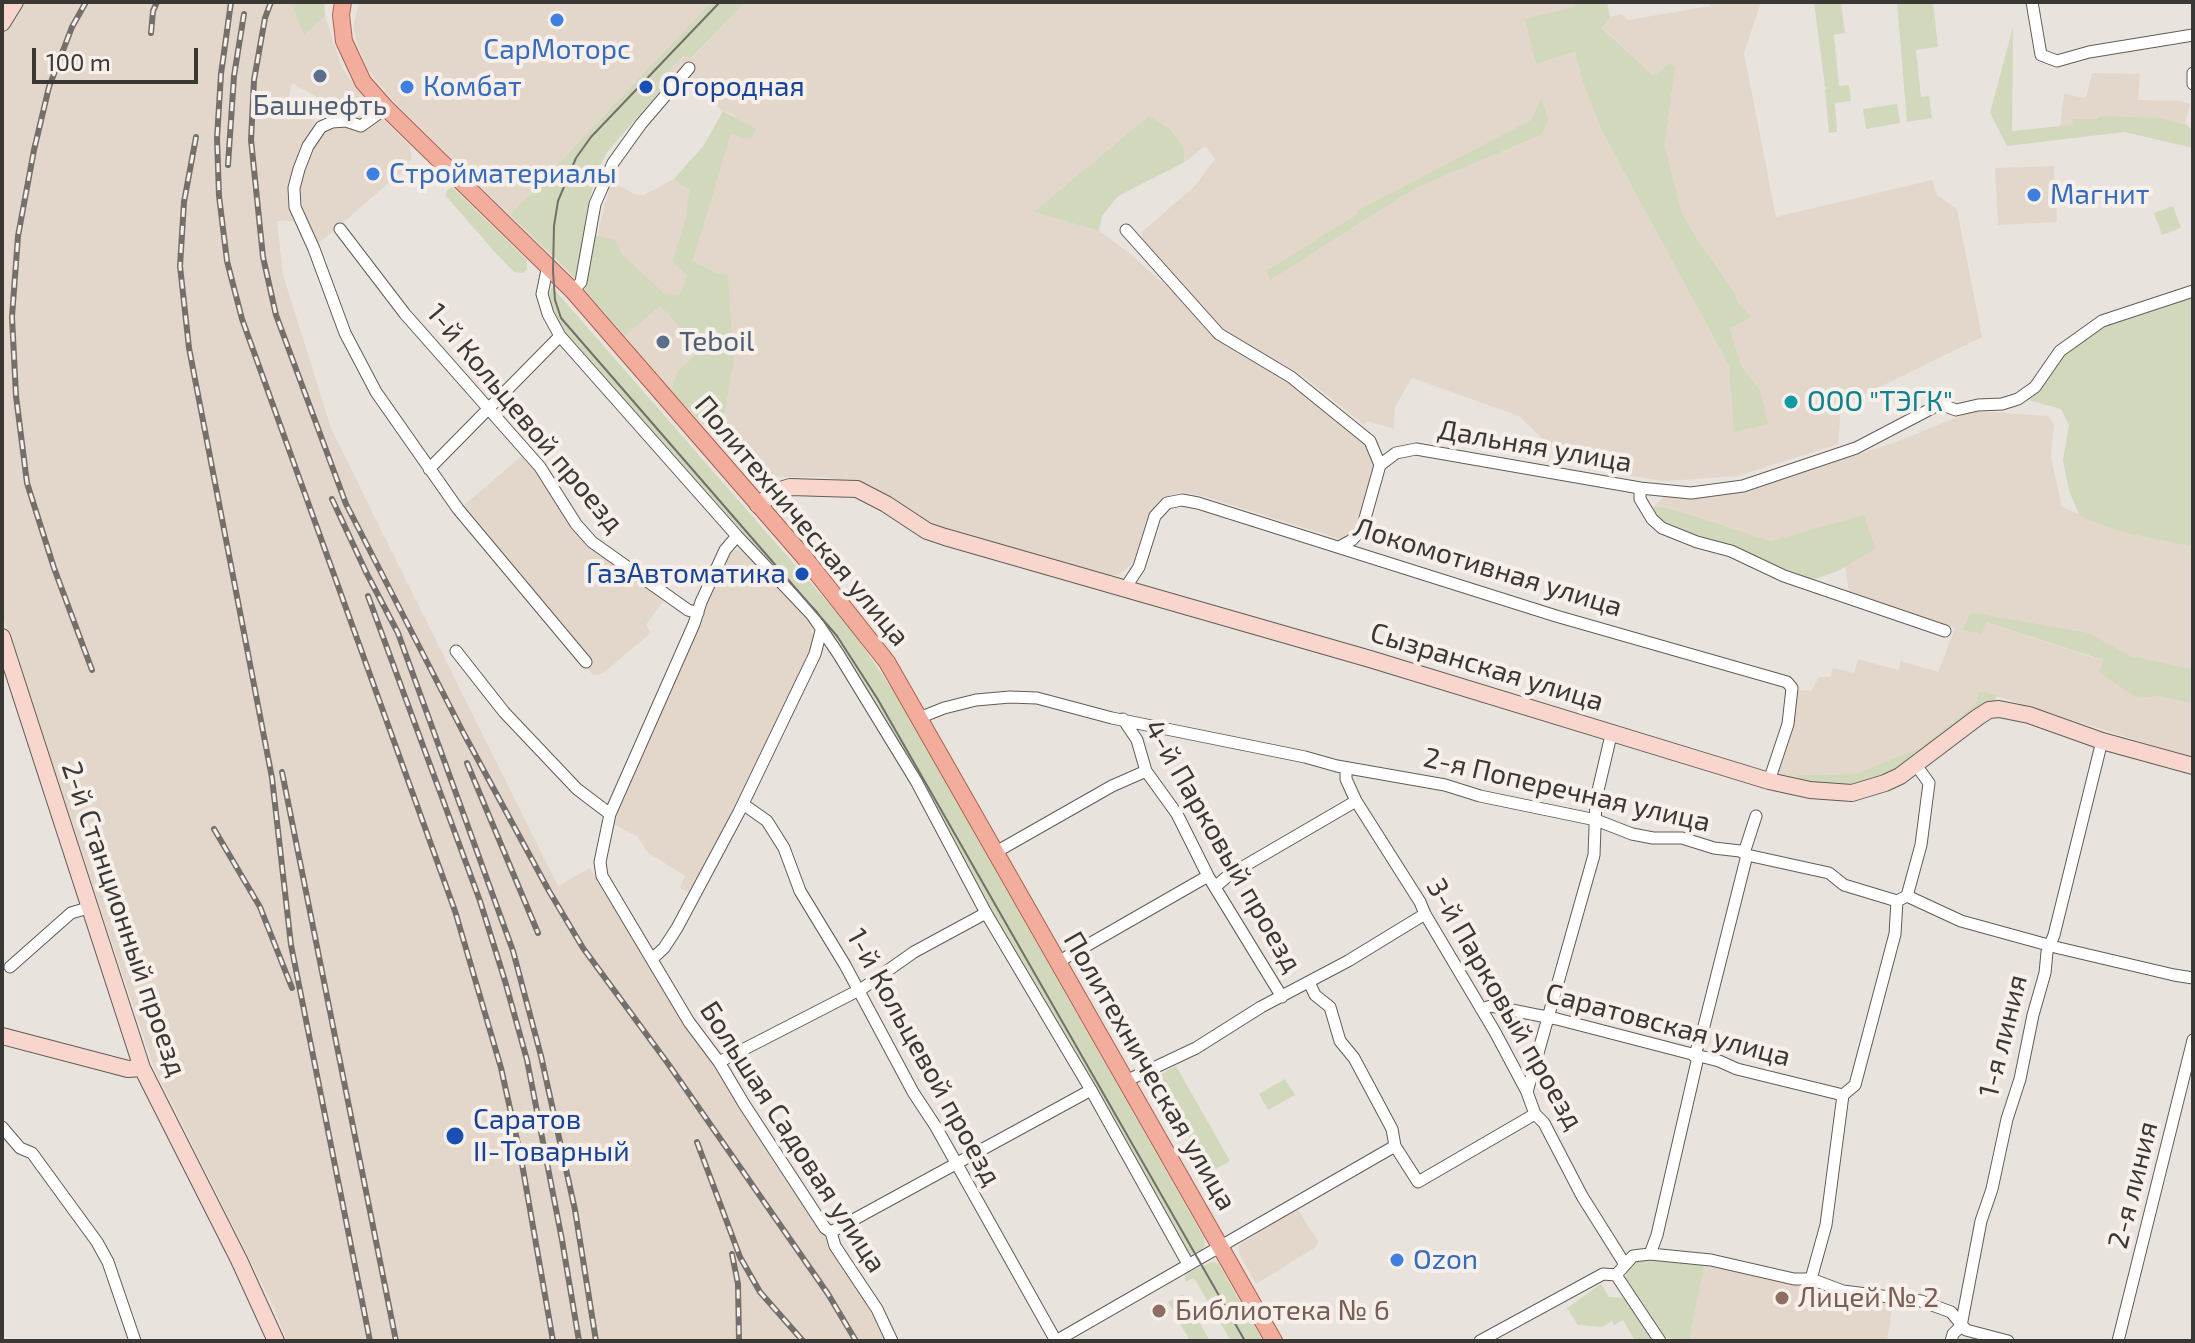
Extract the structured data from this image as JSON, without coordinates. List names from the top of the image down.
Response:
{
  "streets": {
    "main road": ["Политехническая улица"],
    "street": [
      "1-й Кольцевой проезд",
      "Дальняя улица",
      "Локомотивная улица",
      "Сызранская улица",
      "2-я Поперечная улица",
      "4-й Парковый проезд",
      "2-й Станционный проезд",
      "3-й Парковый проезд",
      "Саратовская улица",
      "1-я линия",
      "Большая Садовая улица",
      "2-я линия"
    ]
  },
  "crossings": [
    ["1-й Кольцевой проезд", "Большая Садовая улица"],
    ["Политехническая улица", "Сызранская улица"],
    ["Политехническая улица", "2-я Поперечная улица"],
    ["Локомотивная улица", "Сызранская улица"],
    ["Сызранская улица", "1-я линия"],
    ["2-я Поперечная улица", "4-й Парковый проезд"],
    ["2-я Поперечная улица", "3-й Парковый проезд"],
    ["2-я Поперечная улица", "1-я линия"],
    ["4-й Парковый проезд", "3-й Парковый проезд"],
    ["3-й Парковый проезд", "Саратовская улица"]
  ],
  "places": [
    "СарМоторс",
    "Башнефть",
    "Комбат",
    "Огородная",
    "Стройматериалы",
    "Магнит",
    "Teboil",
    "ООО \"ТЭГК\"",
    "ГазАвтоматика",
    "Саратов II-Товарный",
    "Ozon",
    "Лицей № 2",
    "Библиотека № 6"
  ],
  "scale_bar": "100 m"
}
